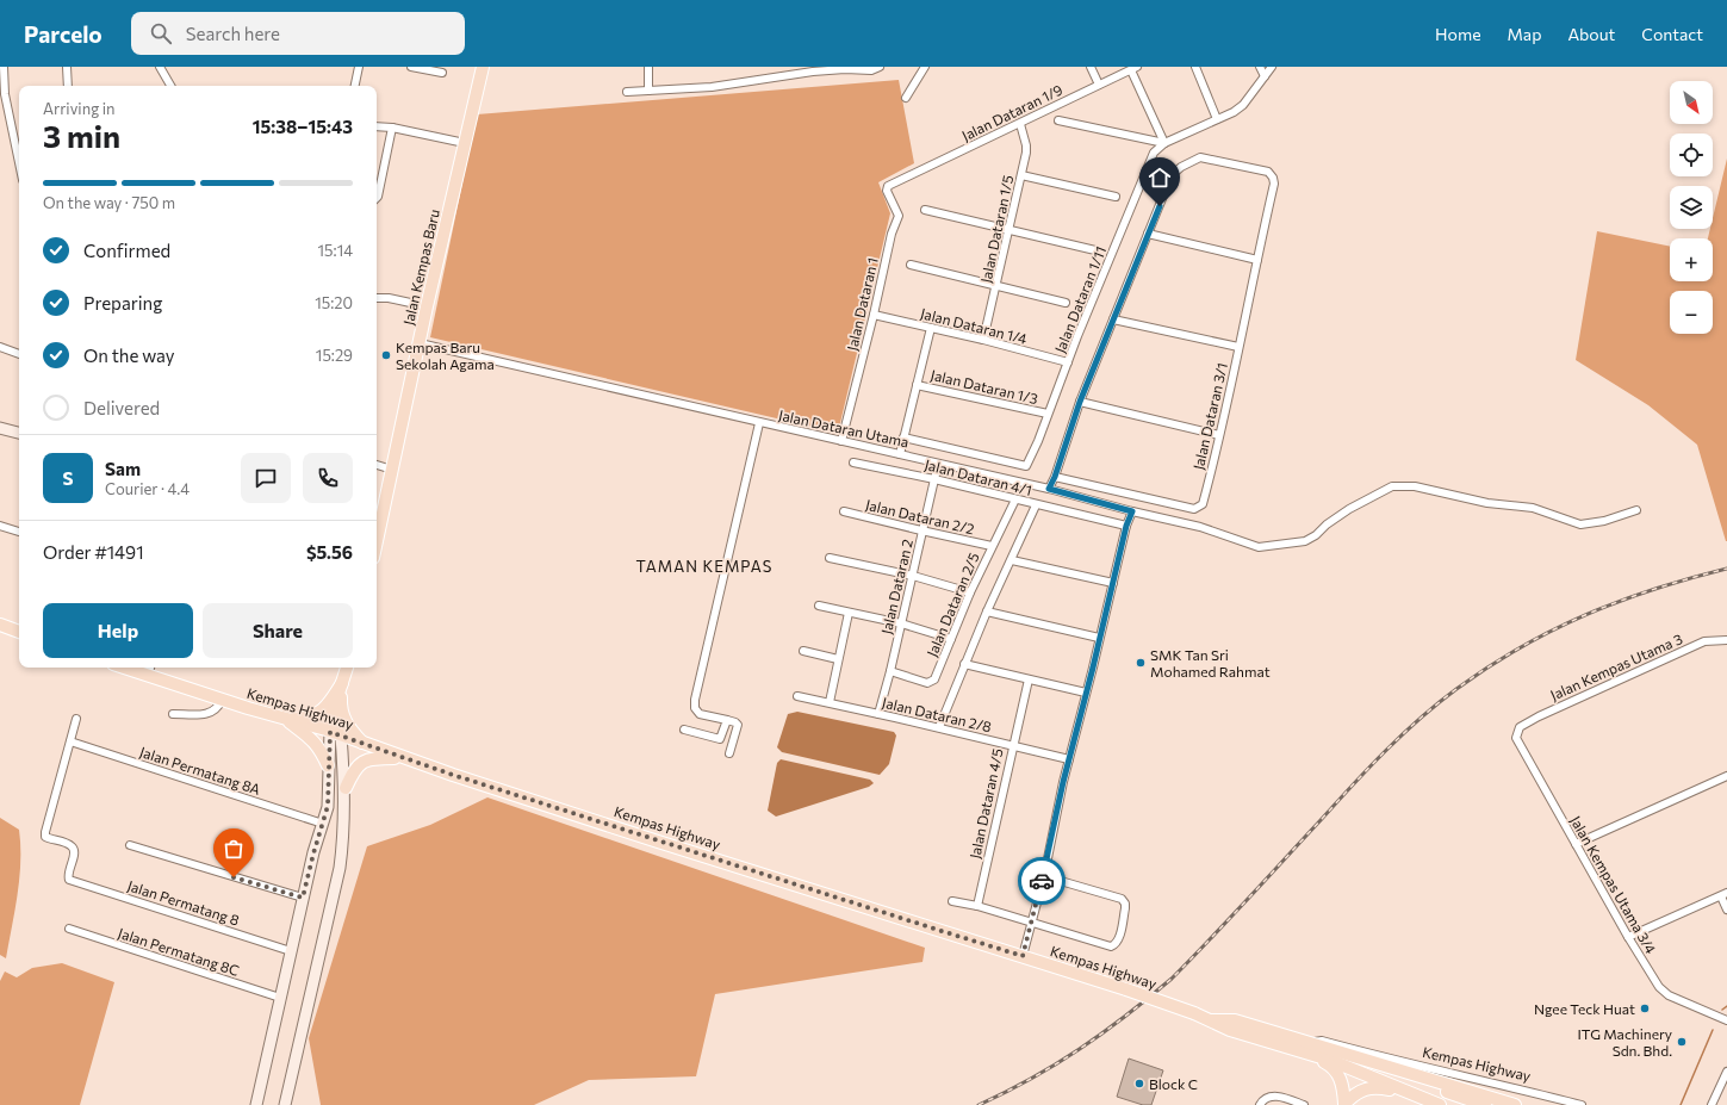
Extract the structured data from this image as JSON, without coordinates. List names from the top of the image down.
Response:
{
  "streets": {
    "main road": ["Jalan Kempas Baru", "Kempas Highway"],
    "street": [
      "Jalan Dataran 1/9",
      "Jalan Dataran 1/5",
      "Jalan Dataran 1/11",
      "Jalan Dataran 1",
      "Jalan Dataran 1/4",
      "Jalan Dataran 1/3",
      "Jalan Dataran 3/1",
      "Jalan Dataran Utama",
      "Jalan Dataran 4/1",
      "Jalan Dataran 2/2",
      "Jalan Dataran 2",
      "Jalan Dataran 2/5",
      "Jalan Kempas Utama 3",
      "Jalan Dataran 2/8",
      "Jalan Permatang 8A",
      "Jalan Dataran 4/5",
      "Jalan Kempas Utama 3/4",
      "Jalan Permatang 8",
      "Jalan Permatang 8C"
    ]
  },
  "crossings": [
    ["Jalan Dataran 1/9", "Jalan Dataran 1/5"],
    ["Jalan Dataran 1/9", "Jalan Dataran 1"],
    ["Jalan Dataran 1/5", "Jalan Dataran 1/4"],
    ["Jalan Kempas Baru", "Jalan Dataran Utama"],
    ["Jalan Dataran 1/11", "Jalan Dataran 1/4"],
    ["Jalan Dataran 1/11", "Jalan Dataran 1/3"],
    ["Jalan Dataran 1", "Jalan Dataran 1/4"],
    ["Jalan Dataran 1", "Jalan Dataran Utama"],
    ["Jalan Dataran Utama", "Jalan Dataran 2"],
    ["Jalan Dataran 4/1", "Jalan Dataran 2"],
    ["Jalan Dataran 4/1", "Jalan Dataran 2/5"],
    ["Jalan Dataran 2/2", "Jalan Dataran 2"],
    ["Jalan Dataran 2/2", "Jalan Dataran 2/5"],
    ["Jalan Dataran 2", "Jalan Dataran 2/5"],
    ["Jalan Dataran 2", "Jalan Dataran 2/8"],
    ["Jalan Kempas Utama 3", "Jalan Kempas Utama 3/4"],
    ["Jalan Dataran 2/8", "Jalan Dataran 4/5"],
    ["Jalan Permatang 8A", "Jalan Permatang 8"]
  ],
  "districts": ["TAMAN KEMPAS"],
  "places": [
    "Kempas Baru Sekolah Agama",
    "SMK Tan Sri Mohamed Rahmat",
    "Ngee Teck Huat",
    "ITG Machinery Sdn. Bhd.",
    "Block C"
  ],
  "north": "bottom right",
  "page": {
    "header": "Parcelo",
    "search": "Search here",
    "nav": [
      "Home",
      "Map",
      "About",
      "Contact"
    ],
    "map_buttons": ["+", "−"],
    "heading": ["3 min", "Arriving in", "15:38–15:43"],
    "panel": [
      "Sam",
      "Courier · 4.4",
      "Order #1491",
      "$5.56"
    ],
    "bar": "On the way · 750 m",
    "list": [
      ["Confirmed", "15:14"],
      ["Preparing", "15:20"],
      ["On the way", "15:29"],
      "Delivered"
    ],
    "round": "S",
    "buttons": ["Help", "Share"]
  }
}
